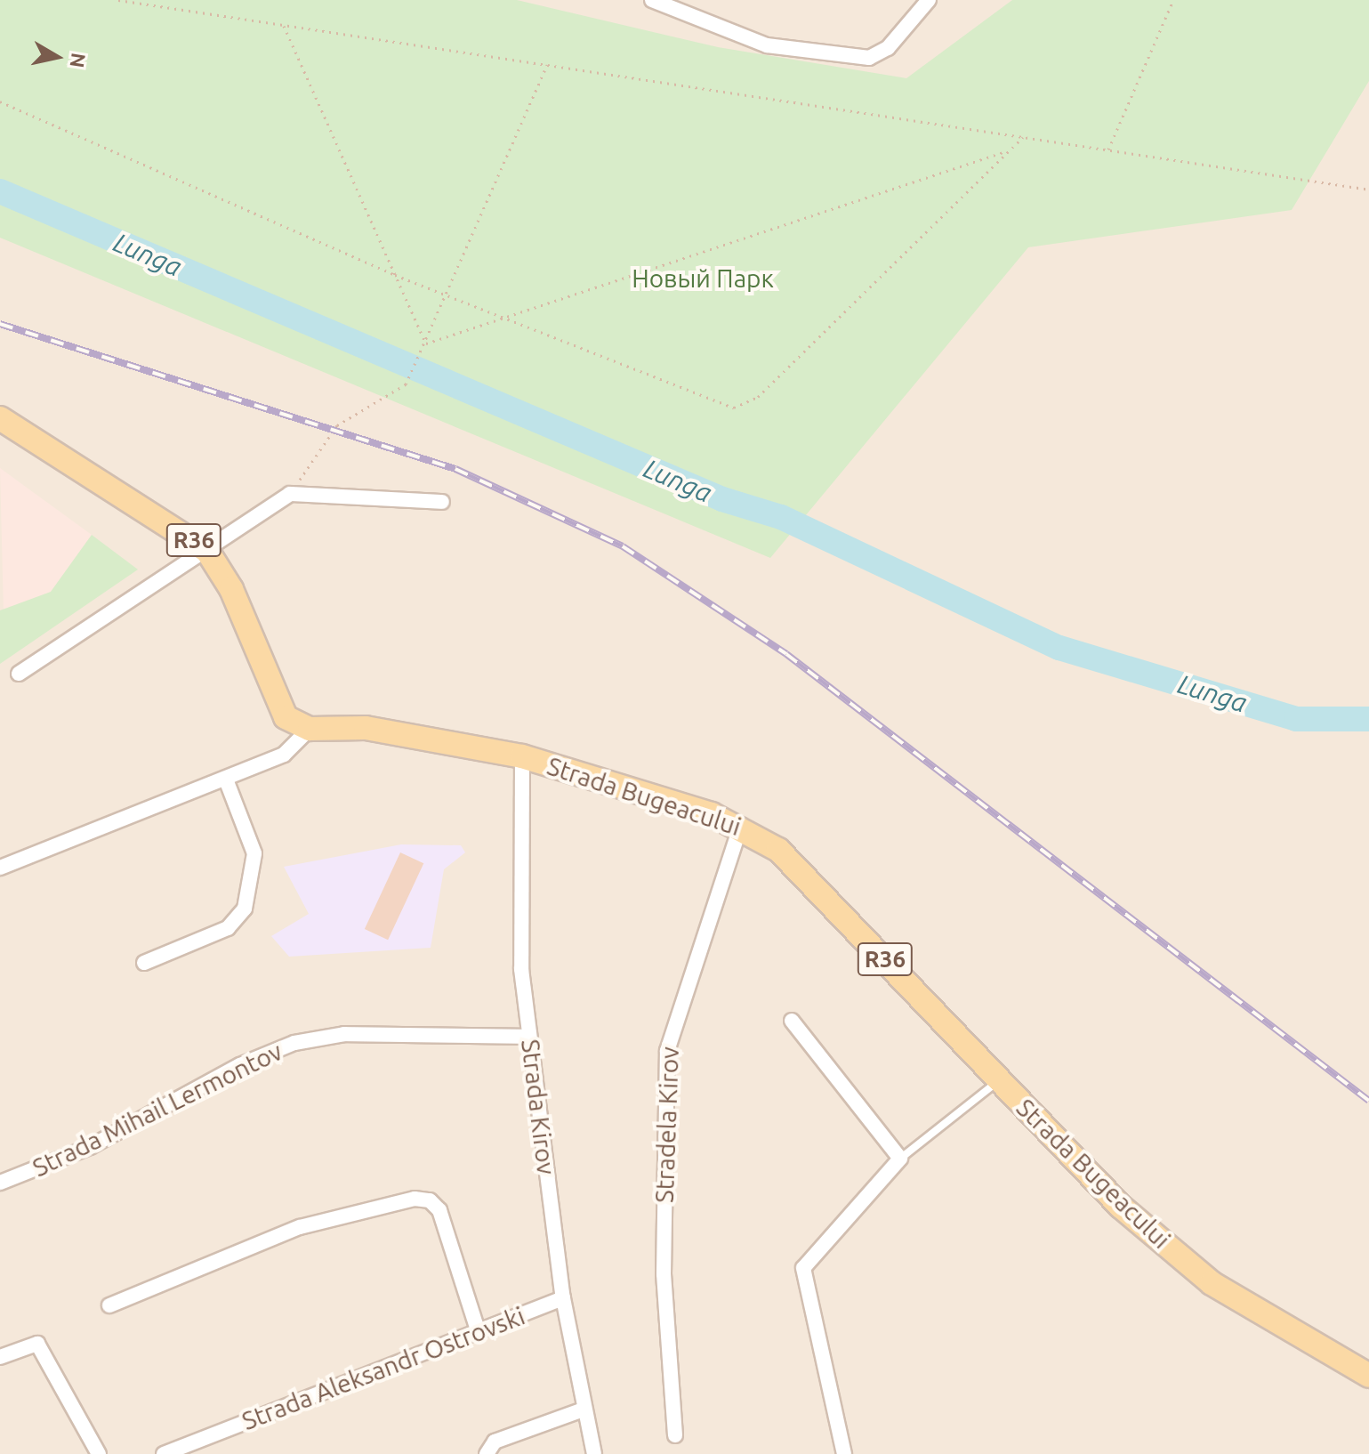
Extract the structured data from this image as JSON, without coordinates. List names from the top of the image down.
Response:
{
  "streets": {
    "main road": ["R36", "Strada Bugeacului"],
    "street": [
      "Strada Kirov",
      "Strada Mihail Lermontov",
      "Stradela Kirov",
      "Strada Aleksandr Ostrovski"
    ]
  },
  "crossings": [
    ["R36", "Strada Bugeacului"],
    ["Strada Bugeacului", "Strada Kirov"],
    ["Strada Bugeacului", "Stradela Kirov"],
    ["Strada Kirov", "Strada Mihail Lermontov"],
    ["Strada Kirov", "Strada Aleksandr Ostrovski"]
  ],
  "water": ["Lunga"],
  "parks": ["Новый Парк"],
  "north": "right"
}
